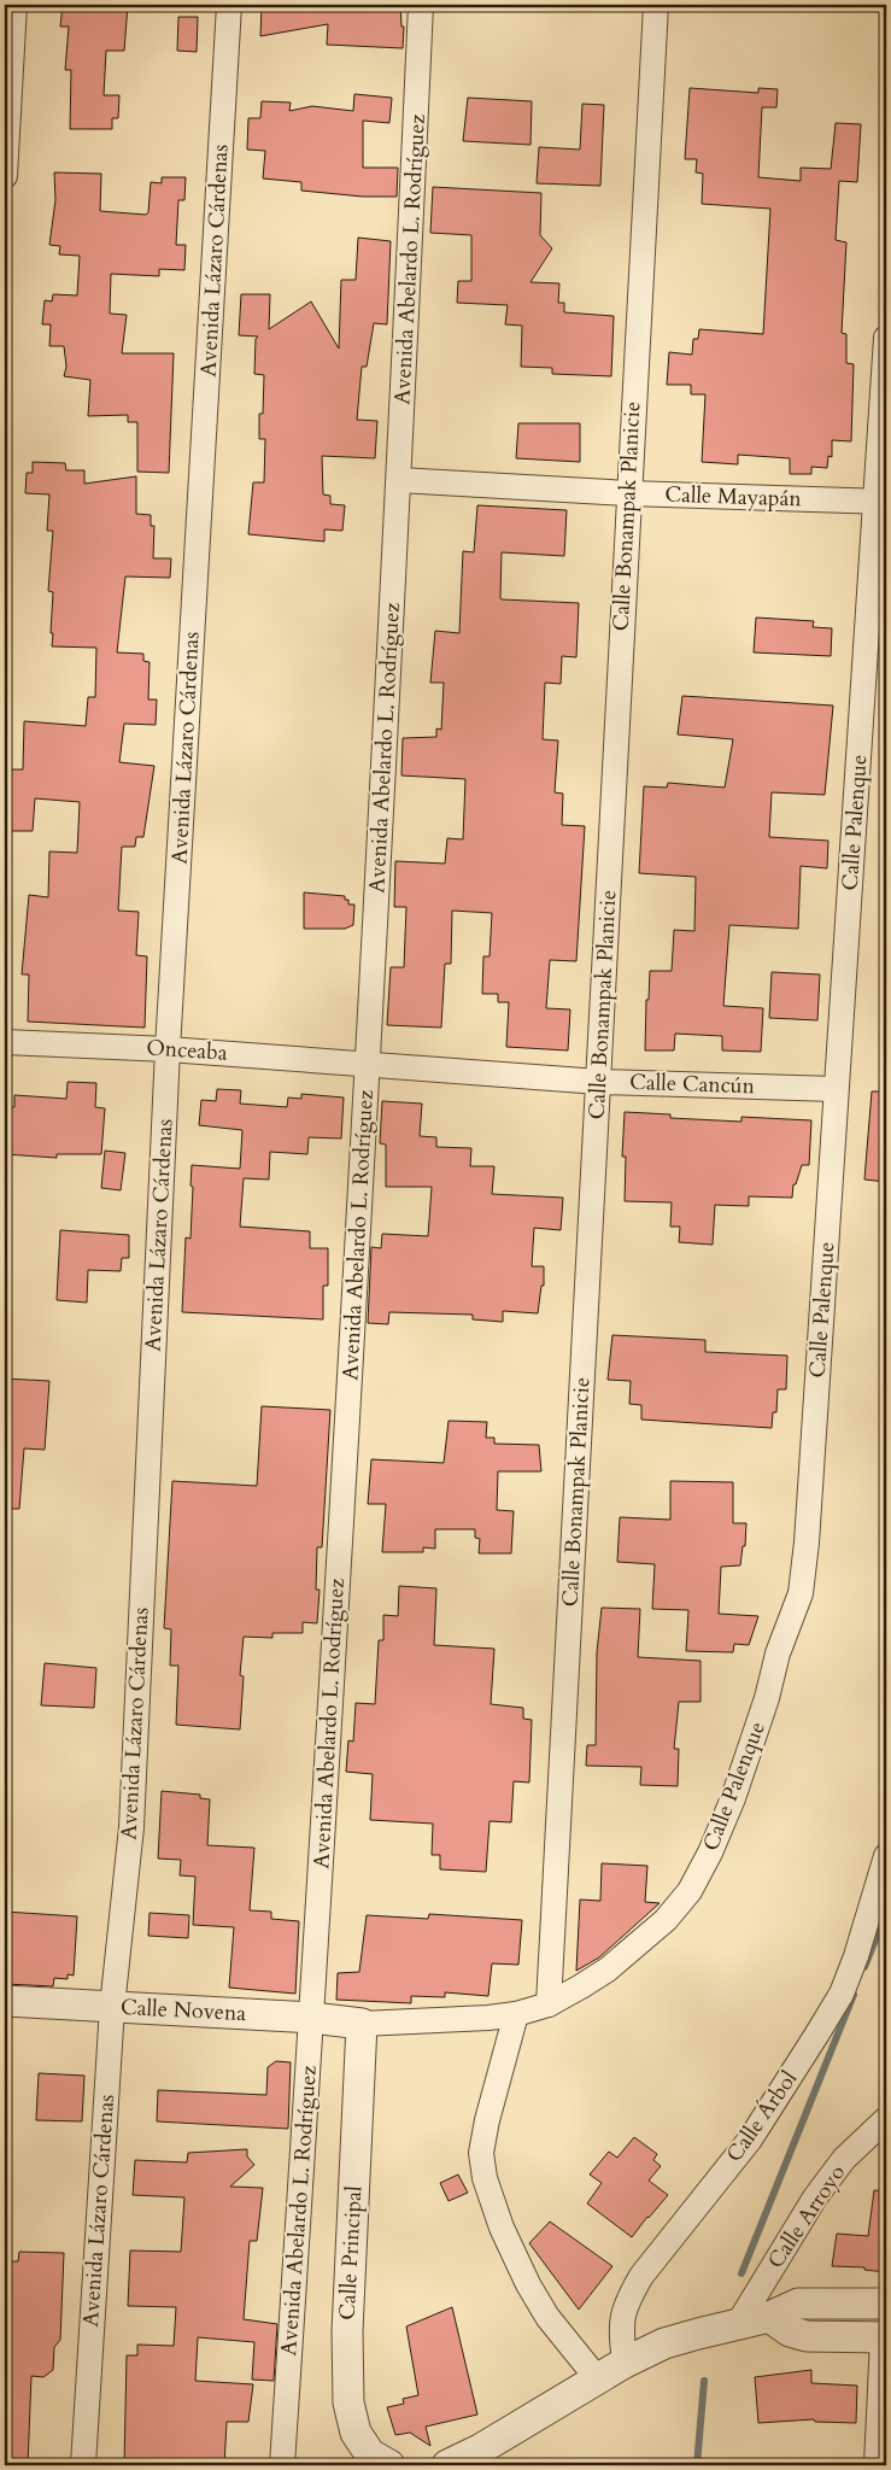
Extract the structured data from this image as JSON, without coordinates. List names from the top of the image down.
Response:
{
  "streets": {
    "street": [
      "Avenida Abelardo L. Rodríguez",
      "Avenida Lázaro Cárdenas",
      "Calle Mayapán",
      "Calle Bonampak Planicie",
      "Calle Palenque",
      "Onceaba",
      "Calle Cancún",
      "Calle Novena",
      "Calle Árbol",
      "Calle Arroyo",
      "Calle Principal"
    ]
  },
  "crossings": [
    ["Avenida Abelardo L. Rodríguez", "Calle Mayapán"],
    ["Avenida Abelardo L. Rodríguez", "Onceaba"],
    ["Avenida Abelardo L. Rodríguez", "Calle Cancún"],
    ["Avenida Abelardo L. Rodríguez", "Calle Novena"],
    ["Avenida Lázaro Cárdenas", "Onceaba"],
    ["Avenida Lázaro Cárdenas", "Calle Novena"],
    ["Calle Mayapán", "Calle Bonampak Planicie"],
    ["Calle Mayapán", "Calle Palenque"],
    ["Calle Bonampak Planicie", "Calle Palenque"],
    ["Calle Bonampak Planicie", "Calle Cancún"],
    ["Calle Palenque", "Calle Cancún"],
    ["Calle Palenque", "Calle Novena"],
    ["Calle Palenque", "Calle Principal"],
    ["Onceaba", "Calle Cancún"],
    ["Calle Novena", "Calle Principal"]
  ]
}
